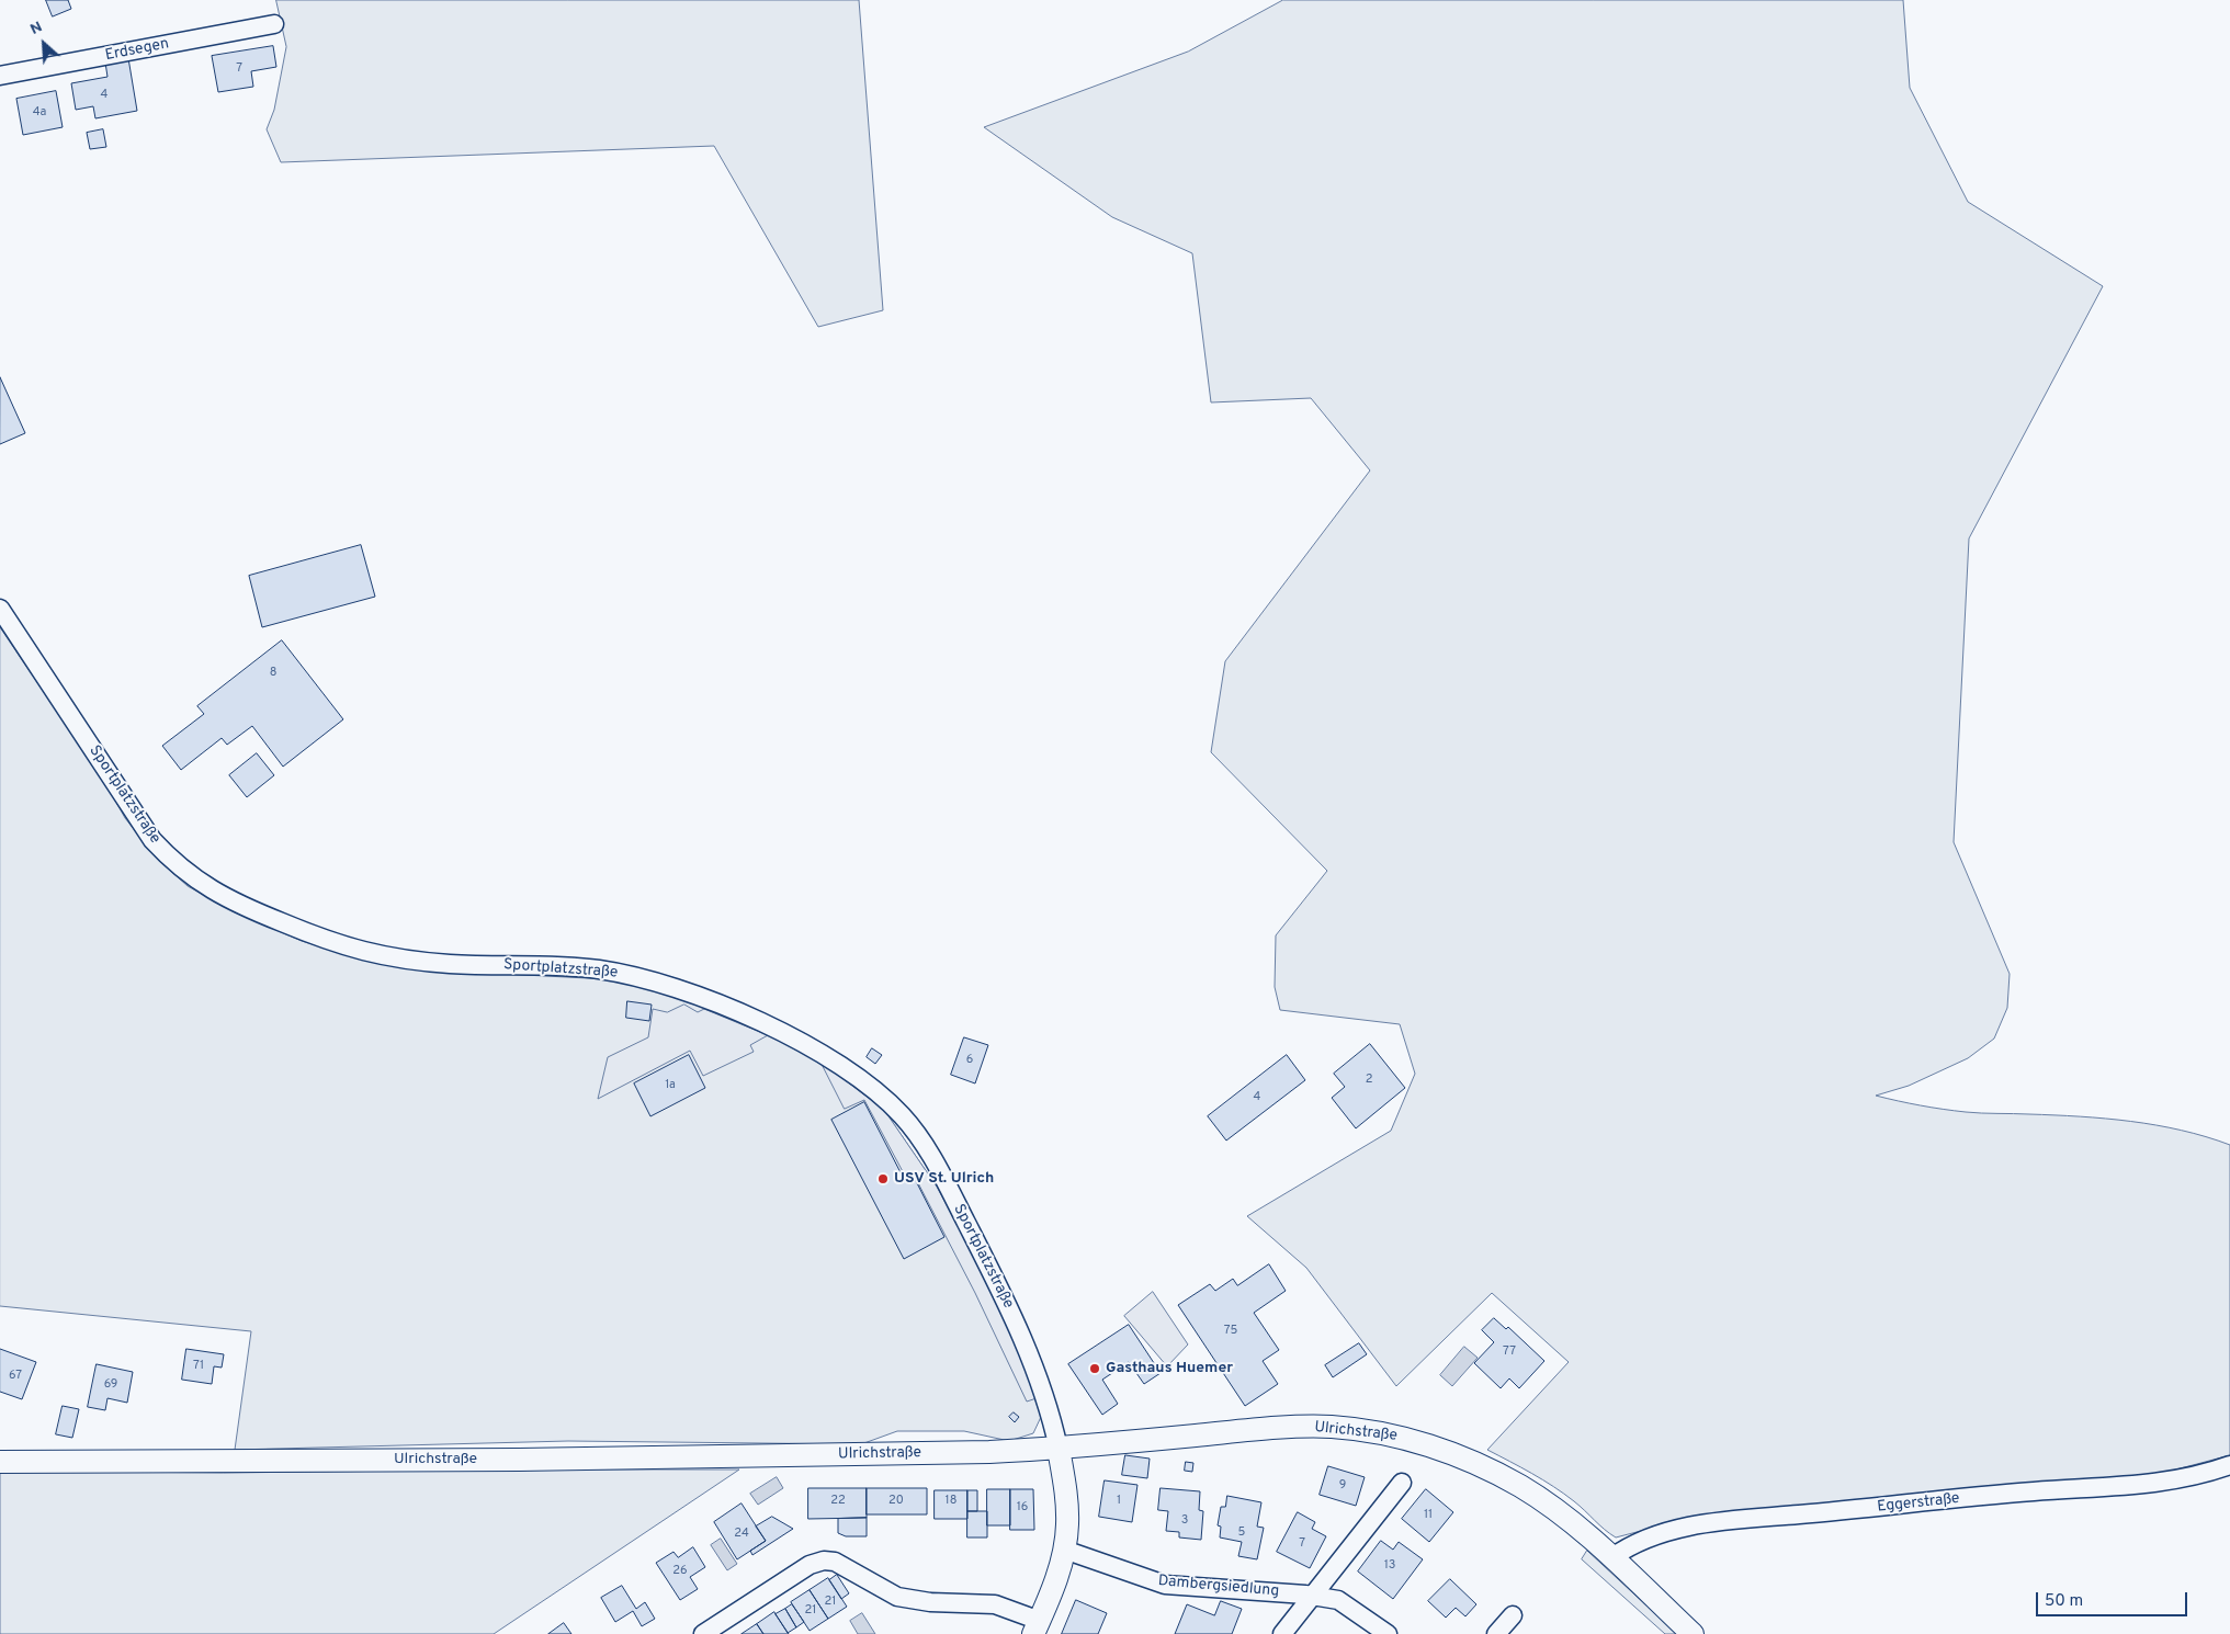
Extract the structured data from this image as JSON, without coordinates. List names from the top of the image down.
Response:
{
  "streets": {
    "street": [
      "Erdsegen",
      "Sportplatzstraße",
      "Ulrichstraße",
      "Eggerstraße",
      "Dambergsiedlung"
    ]
  },
  "crossings": [
    ["Sportplatzstraße", "Ulrichstraße"],
    ["Ulrichstraße", "Eggerstraße"]
  ],
  "places": ["USV St. Ulrich", "Gasthaus Huemer"],
  "house_numbers": [
    "7",
    "4",
    "4a",
    "8",
    "6",
    "2",
    "1a",
    "4",
    "75",
    "77",
    "71",
    "67",
    "69",
    "9",
    "22",
    "20",
    "18",
    "1",
    "16",
    "11",
    "3",
    "5",
    "24",
    "7",
    "13",
    "26",
    "21",
    "21"
  ],
  "scale_bar": "50 m",
  "north": "top left"
}
